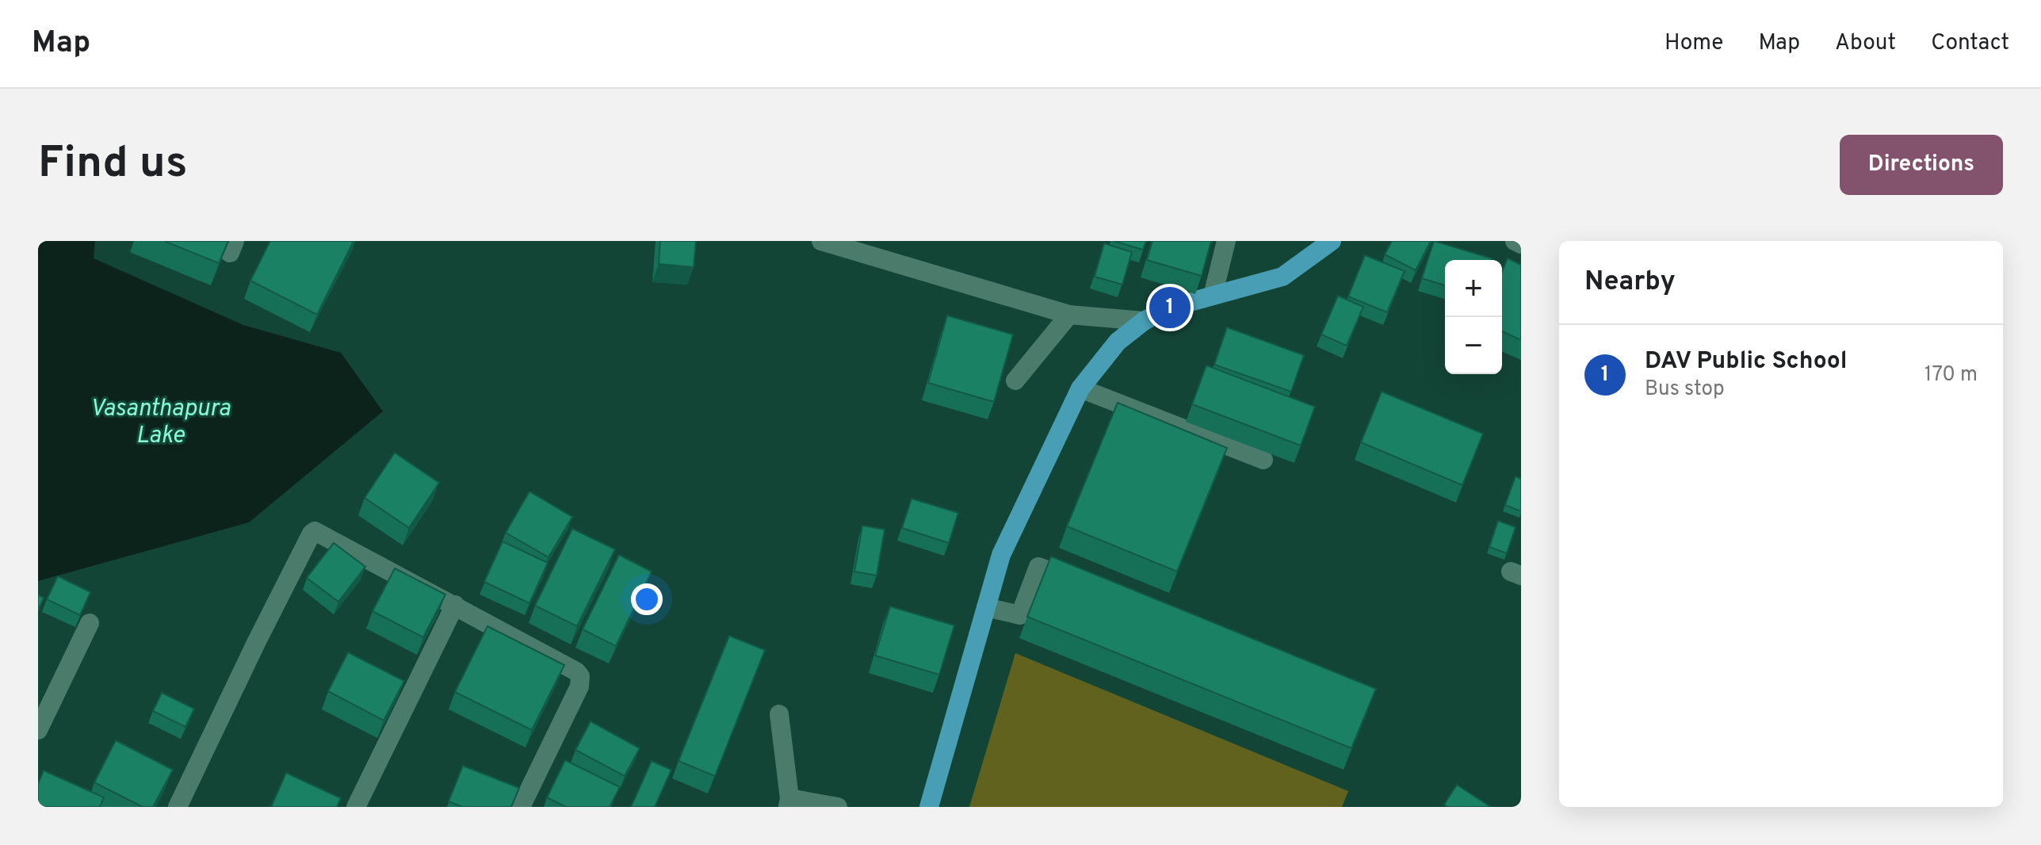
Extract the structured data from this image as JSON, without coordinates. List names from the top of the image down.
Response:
{
  "water": ["Vasanthapura Lake"],
  "page": {
    "header": "Map",
    "nav": [
      "Home",
      "Map",
      "About",
      "Contact"
    ],
    "buttons": "Directions",
    "title": "Find us",
    "heading": "Nearby",
    "map_buttons": ["+", "−"],
    "pins": "1",
    "list": [
      {
        "mark": "1",
        "name": "DAV Public School",
        "note": "Bus stop",
        "value": "170 m"
      }
    ]
  }
}
